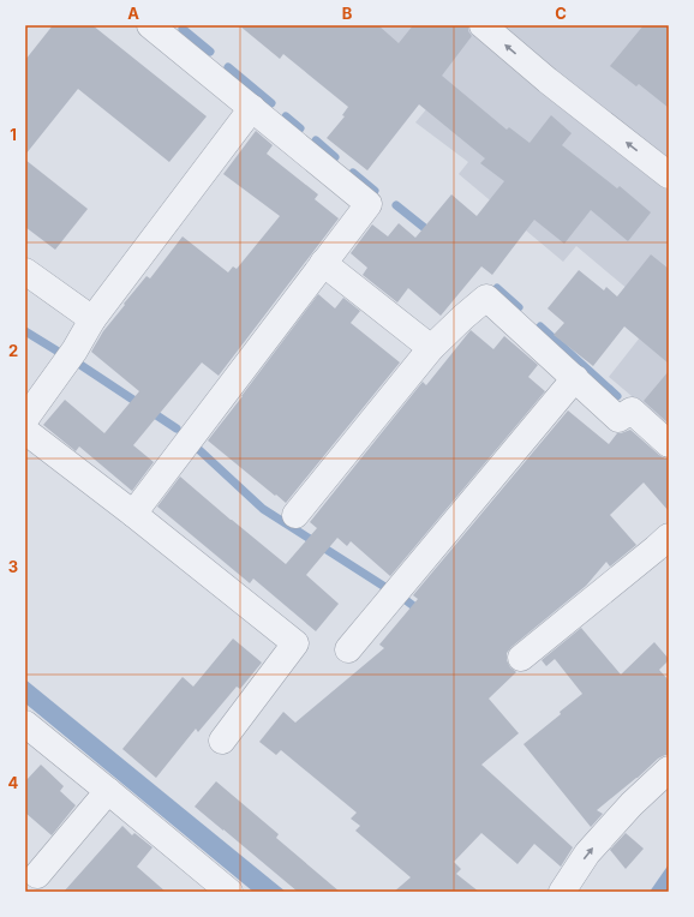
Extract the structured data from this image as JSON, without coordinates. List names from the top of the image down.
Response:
{
  "grid": {
    "columns": ["A", "B", "C"],
    "rows": [
      "1",
      "2",
      "3",
      "4"
    ]
  }
}
